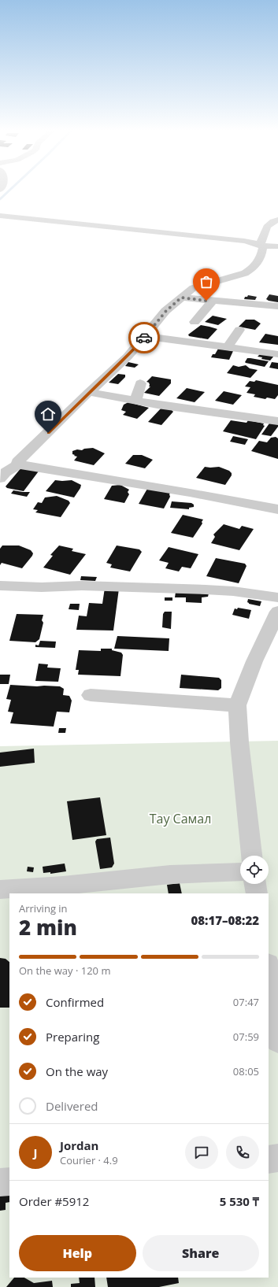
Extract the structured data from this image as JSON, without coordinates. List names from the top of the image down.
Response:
{
  "parks": ["Тау Самал"],
  "page": {
    "heading": ["2 min", "Arriving in", "08:17–08:22"],
    "panel": [
      "Jordan",
      "Courier · 4.9",
      "Order #5912",
      "5 530 ₸"
    ],
    "bar": "On the way · 120 m",
    "list": [
      ["Confirmed", "07:47"],
      ["Preparing", "07:59"],
      ["On the way", "08:05"],
      "Delivered"
    ],
    "round": "J",
    "buttons": ["Help", "Share"]
  }
}
